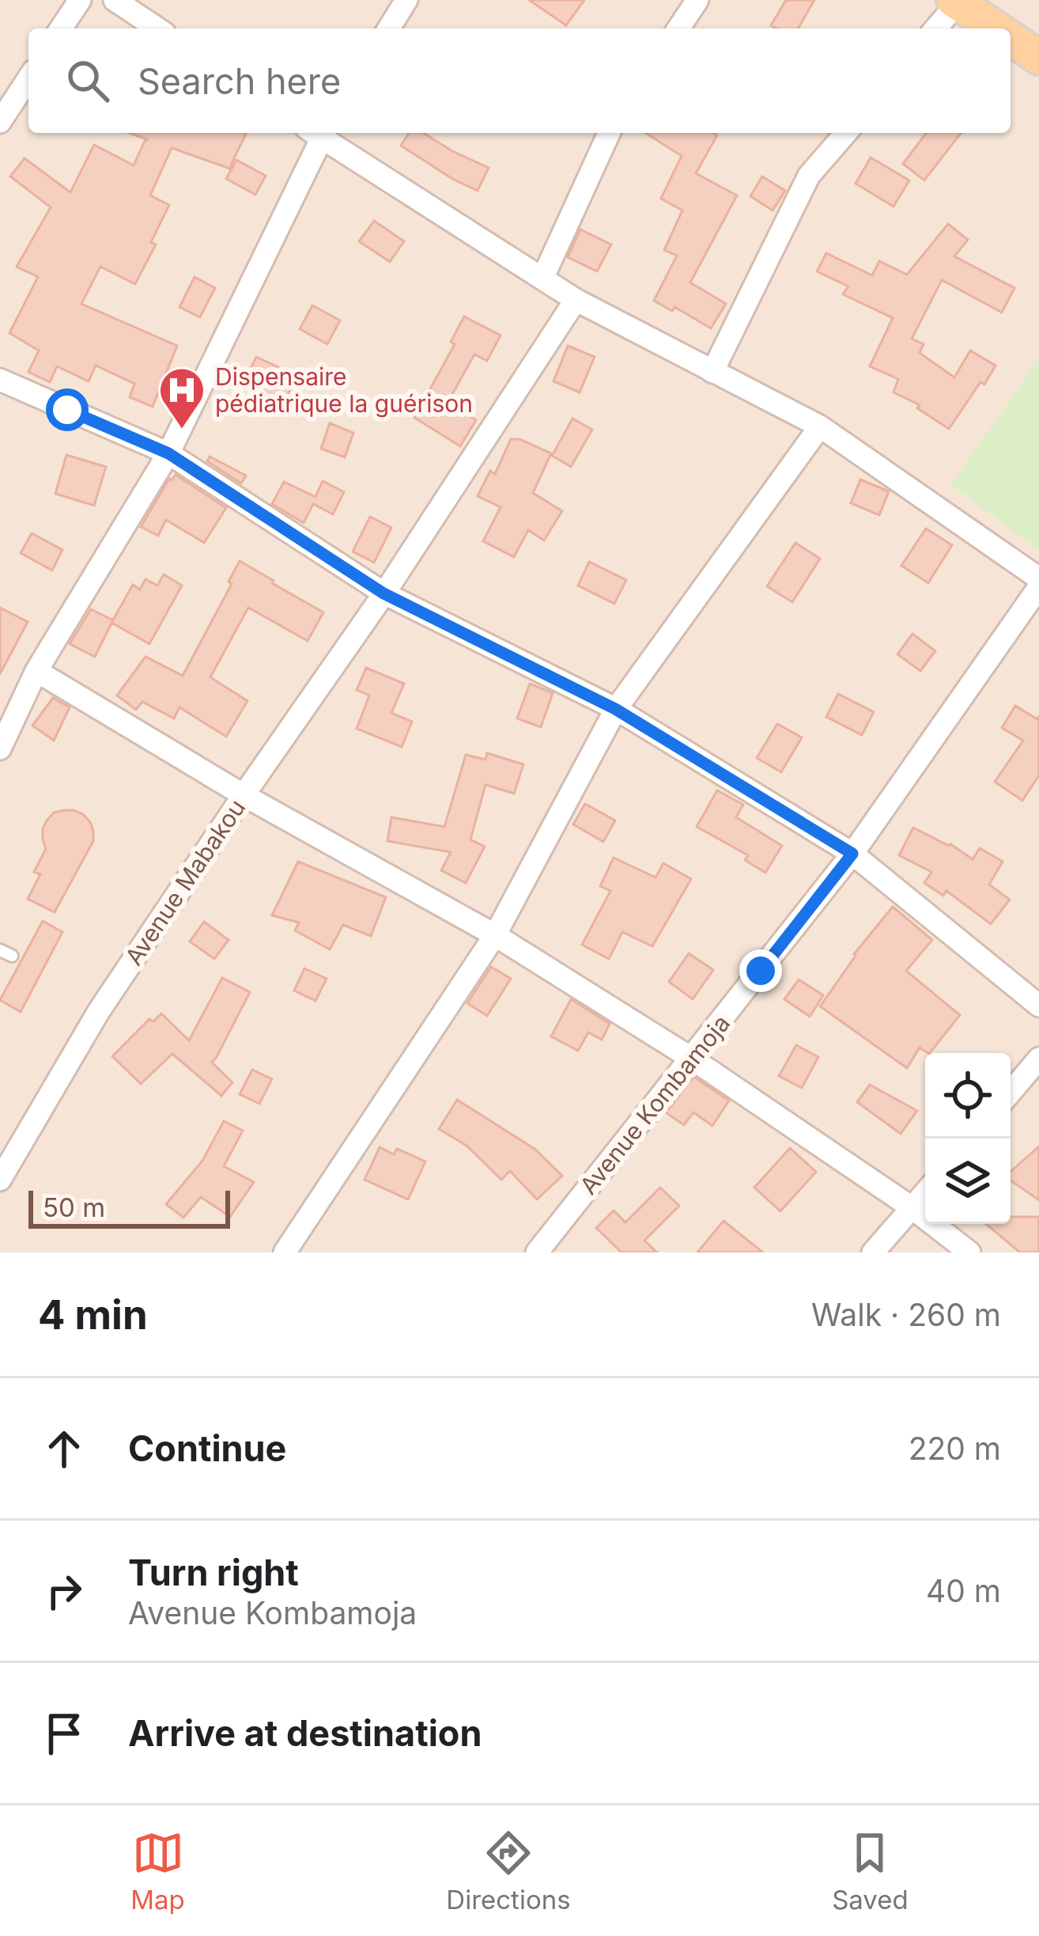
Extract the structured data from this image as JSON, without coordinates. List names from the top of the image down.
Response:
{
  "streets": {
    "street": ["Avenue Mabakou", "Avenue Kombamoja"]
  },
  "places": {
    "hospital": ["Dispensaire pédiatrique la guérison"]
  },
  "scale_bar": "50 m",
  "page": {
    "search": "Search here",
    "scale": "50 m",
    "heading": ["4 min", "Walk · 260 m"],
    "list": [
      ["Continue", "220 m"],
      ["Turn right", "Avenue Kombamoja", "40 m"],
      "Arrive at destination"
    ],
    "nav": ["Map", "Directions", "Saved"]
  }
}
